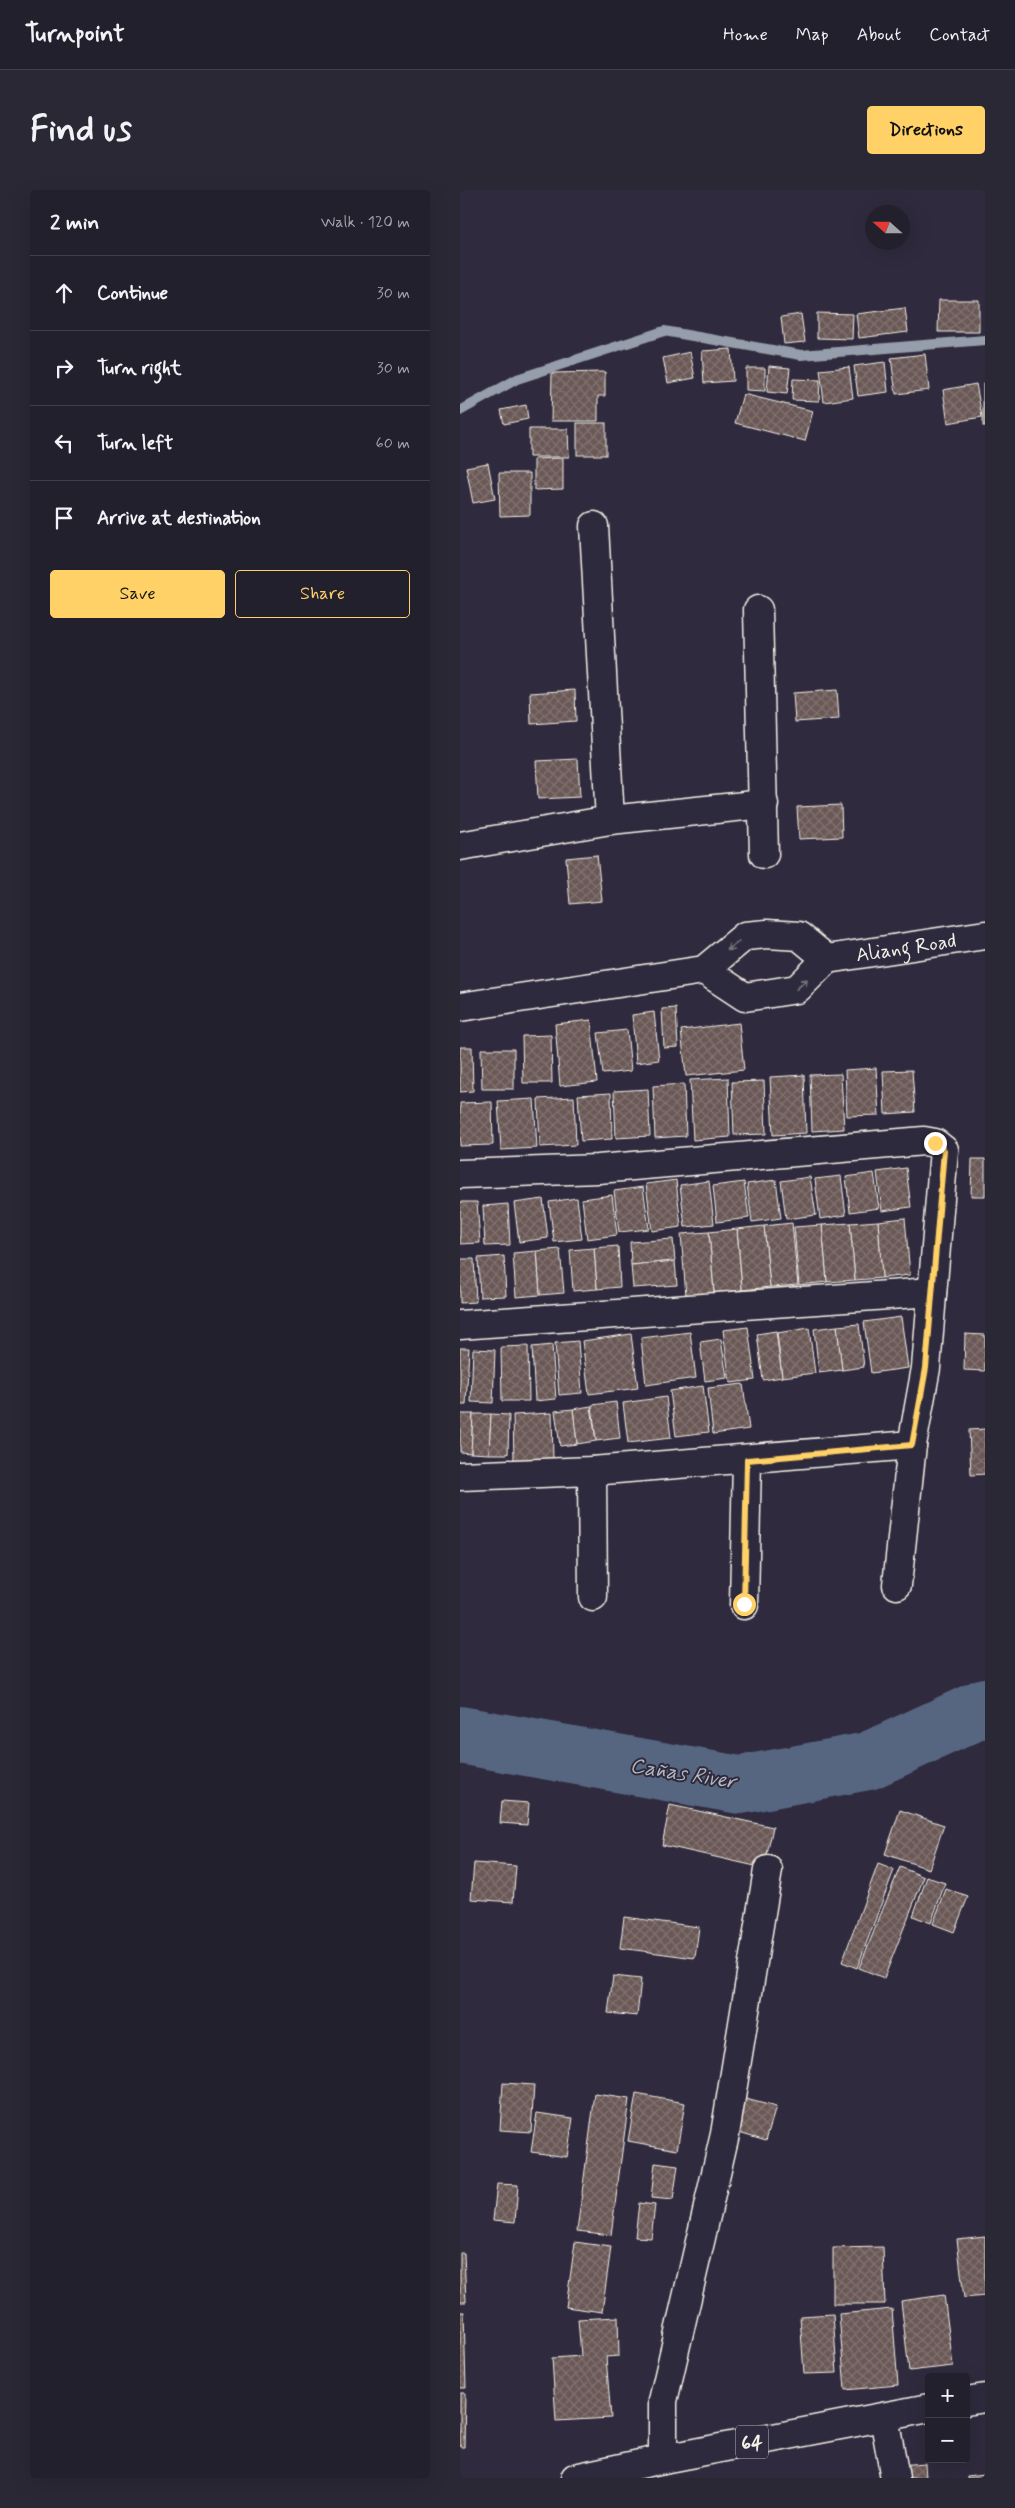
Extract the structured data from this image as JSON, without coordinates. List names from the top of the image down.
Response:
{
  "streets": {
    "street": ["Aliang Road", "64"]
  },
  "water": ["Cañas River"],
  "north": "left",
  "page": {
    "header": "Turnpoint",
    "nav": [
      "Home",
      "Map",
      "About",
      "Contact"
    ],
    "buttons": [
      "Directions",
      ["Save", "Share"]
    ],
    "title": "Find us",
    "heading": ["2 min", "Walk · 120 m"],
    "list": [
      ["Continue", "30 m"],
      ["Turn right", "30 m"],
      ["Turn left", "60 m"],
      "Arrive at destination"
    ],
    "map_buttons": ["+", "−"]
  }
}
